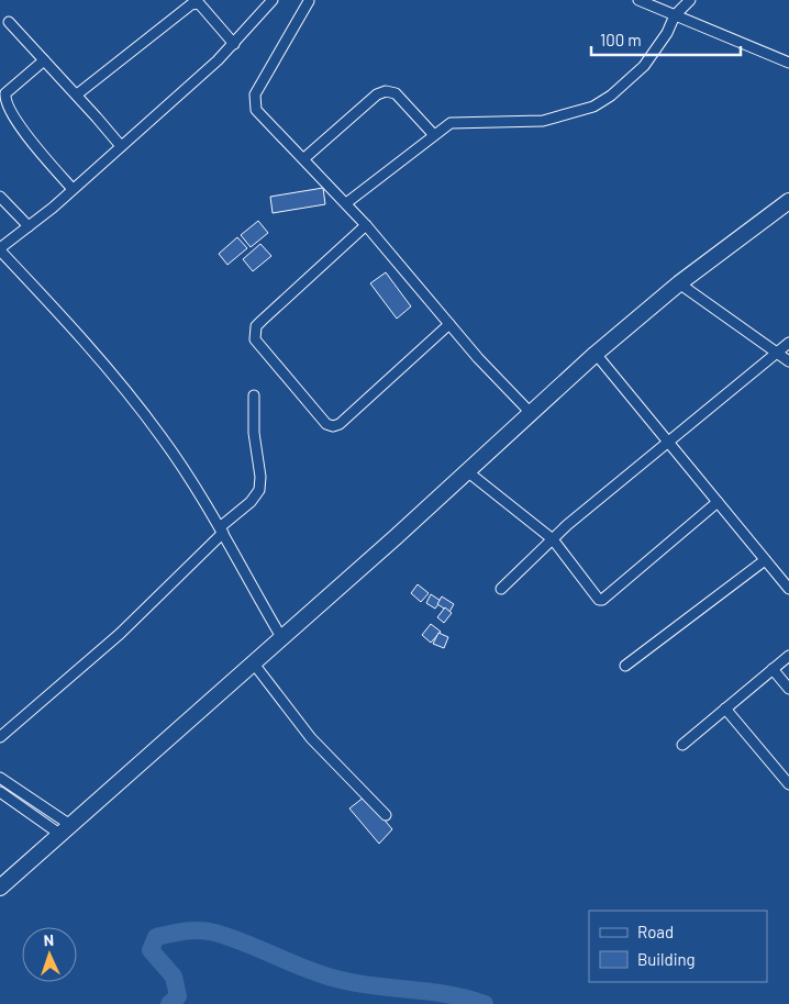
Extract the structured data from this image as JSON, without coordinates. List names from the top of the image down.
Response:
{
  "legend": ["Road", "Building"],
  "scale_bar": "100 m",
  "north": "top"
}
